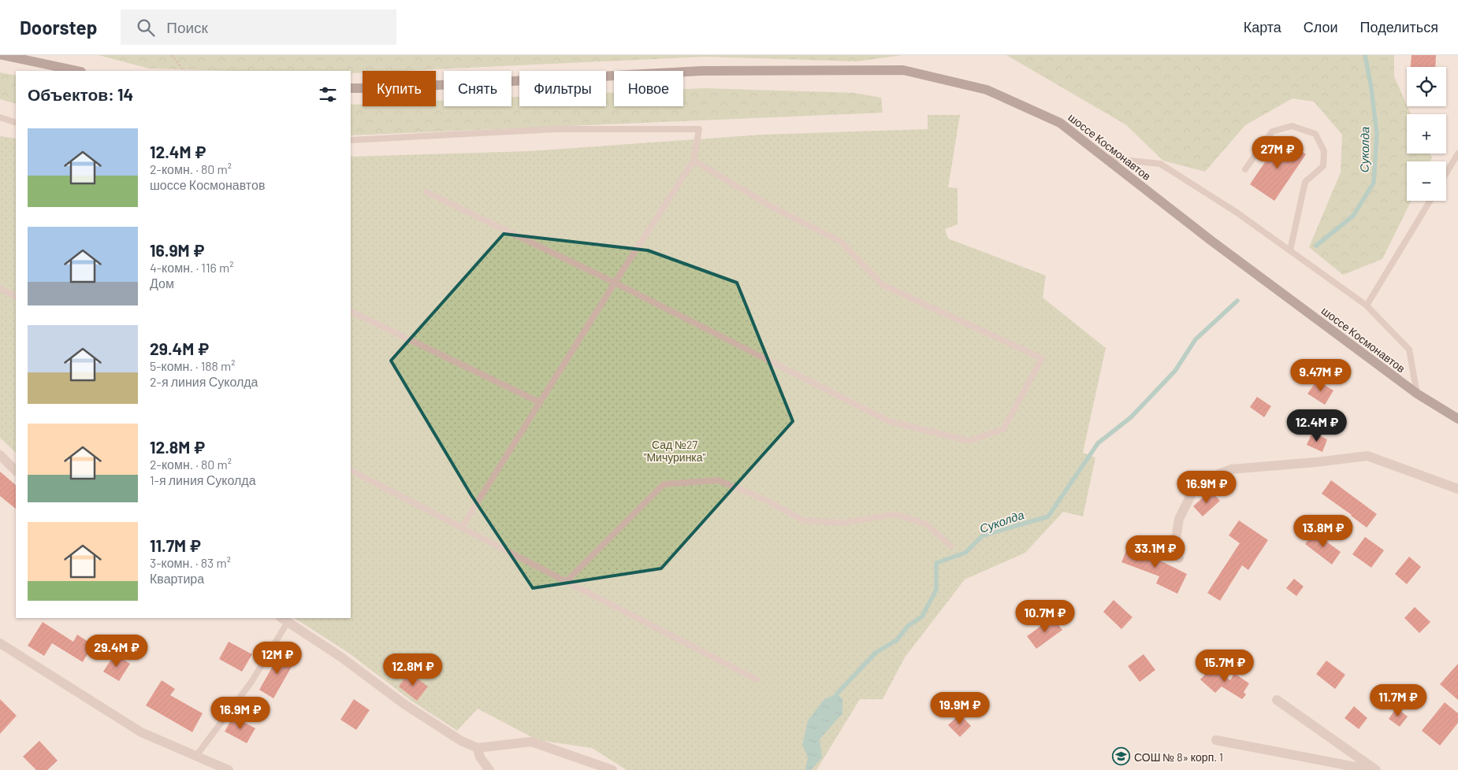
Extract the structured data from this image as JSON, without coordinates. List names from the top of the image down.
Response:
{
  "streets": {
    "main road": ["шоссе Космонавтов"]
  },
  "water": ["Суколда"],
  "parks": ["Сад №27 \"Мичуринка\""],
  "places": {
    "school or university": ["СОШ № 8» корп. 1"]
  },
  "page": {
    "header": "Doorstep",
    "search": "Поиск",
    "nav": ["Карта", "Слои", "Поделиться"],
    "map_buttons": ["+", "−"],
    "chip": [
      "Купить",
      "Снять",
      "Фильтры",
      "Новое"
    ],
    "heading": "Объектов: 14",
    "list": [
      {
        "name": "12.4M ₽",
        "note": "2-комн. · 80 m² · шоссе Космонавтов"
      },
      {
        "name": "16.9M ₽",
        "note": "4-комн. · 116 m² · Дом"
      },
      {
        "name": "29.4M ₽",
        "note": "5-комн. · 188 m² · 2-я линия Суколда"
      },
      {
        "name": "12.8M ₽",
        "note": "2-комн. · 80 m² · 1-я линия Суколда"
      },
      {
        "name": "11.7M ₽",
        "note": "3-комн. · 83 m² · Квартира"
      }
    ],
    "price": [
      "27M ₽",
      "9.47M ₽",
      "12.4M ₽",
      "16.9M ₽",
      "13.8M ₽",
      "33.1M ₽",
      "10.7M ₽",
      "29.4M ₽",
      "12M ₽",
      "15.7M ₽",
      "12.8M ₽",
      "11.7M ₽",
      "19.9M ₽",
      "16.9M ₽"
    ]
  }
}
